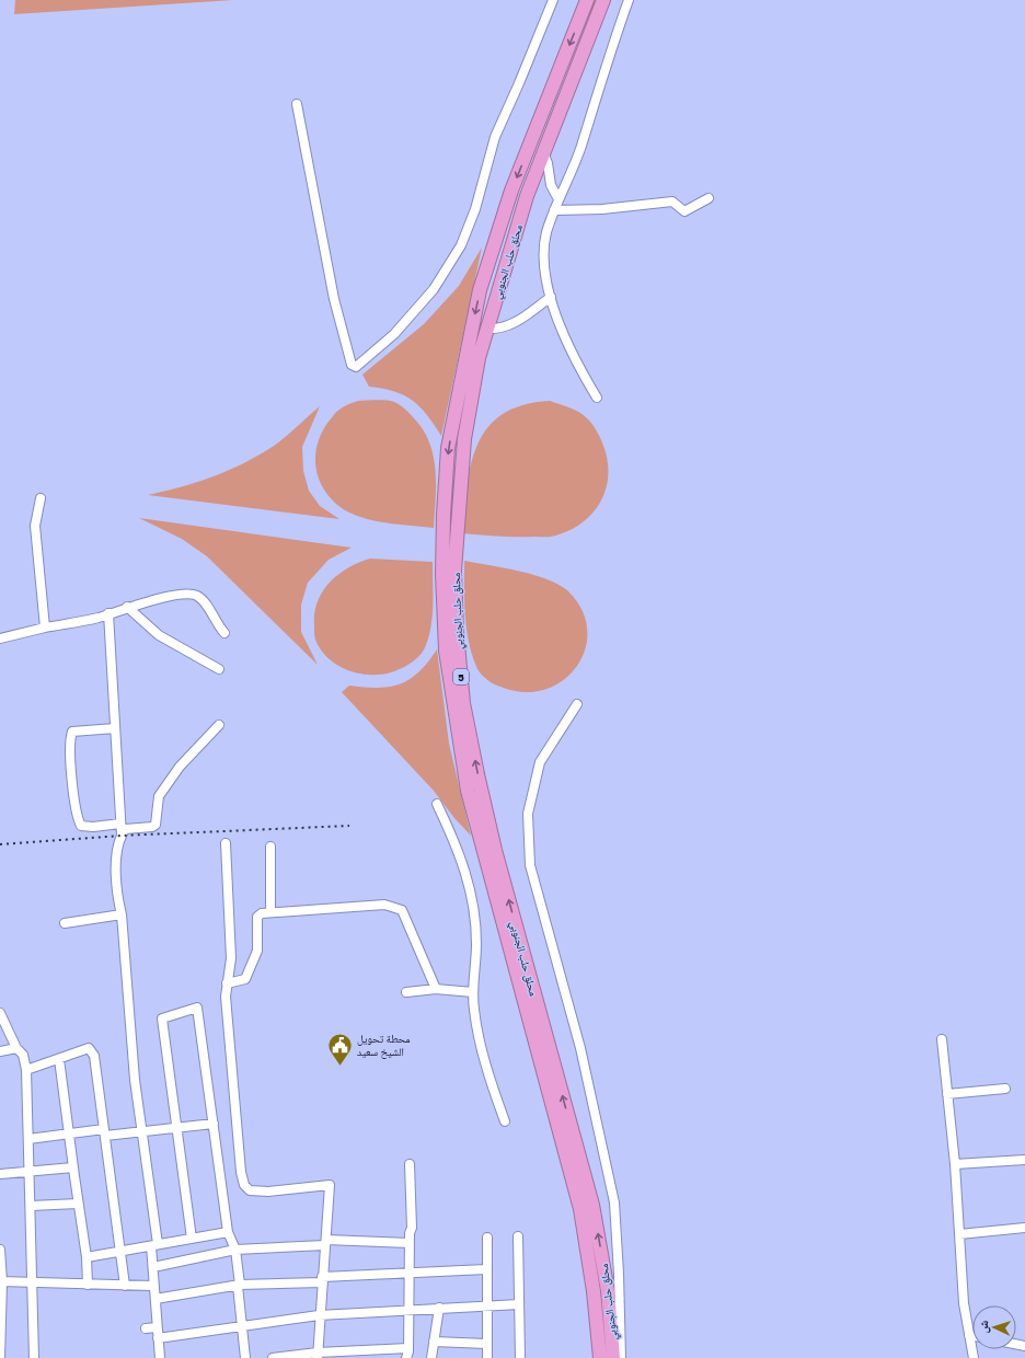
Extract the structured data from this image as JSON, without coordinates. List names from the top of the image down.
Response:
{
  "streets": {
    "highway": ["محلق حلب الجنوبي", "5"]
  },
  "places": {
    "public building": ["محطة تحويل الشيخ سعيد"]
  },
  "north": "left"
}
